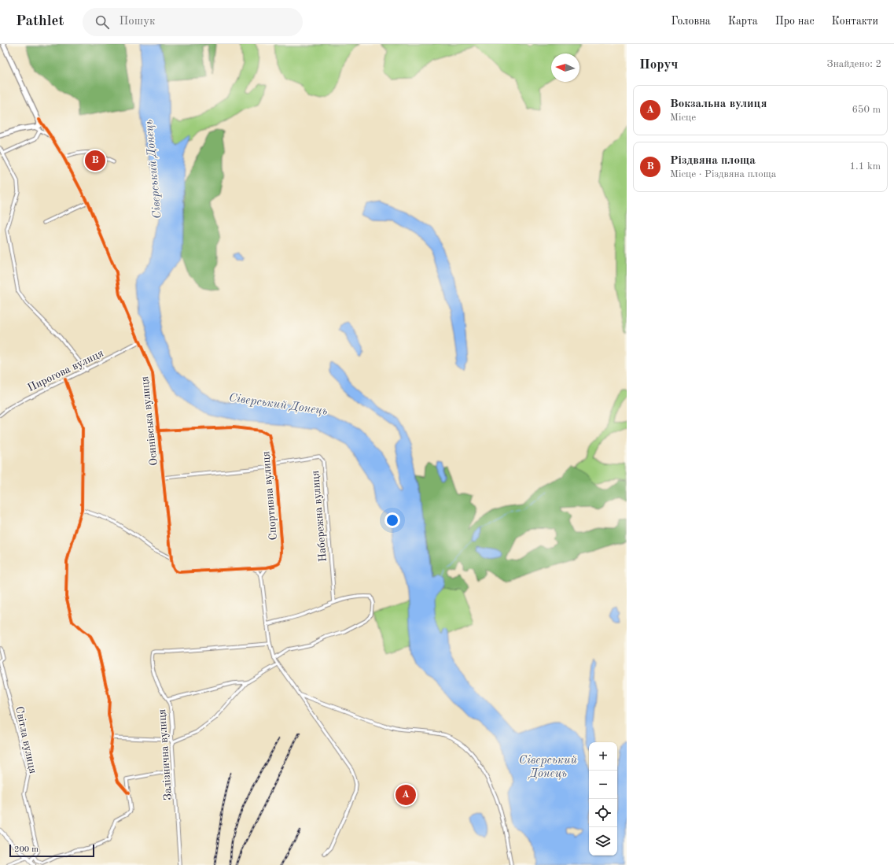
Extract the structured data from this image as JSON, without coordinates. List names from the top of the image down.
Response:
{
  "streets": {
    "main road": ["Осинівська вулиця"],
    "street": [
      "Пирогова вулиця",
      "Спортивна вулиця",
      "Набережна вулиця",
      "Світла вулиця",
      "Залізнична вулиця"
    ]
  },
  "crossings": [
    ["Пирогова вулиця", "Осинівська вулиця"],
    ["Осинівська вулиця", "Спортивна вулиця"],
    ["Осинівська вулиця", "Набережна вулиця"],
    ["Спортивна вулиця", "Набережна вулиця"]
  ],
  "water": ["Сіверський Донець"],
  "scale_bar": "200 m",
  "north": "left",
  "page": {
    "header": "Pathlet",
    "search": "Пошук",
    "nav": [
      "Головна",
      "Карта",
      "Про нас",
      "Контакти"
    ],
    "heading": ["Поруч", "Знайдено: 2"],
    "list": [
      {
        "mark": "A",
        "name": "Вокзальна вулиця",
        "note": "Місце",
        "value": "650 m"
      },
      {
        "mark": "B",
        "name": "Різдвяна площа",
        "note": "Місце · Різдвяна площа",
        "value": "1.1 km"
      }
    ],
    "pins": ["B", "A"],
    "map_buttons": ["+", "−"],
    "scale": "200 m"
  }
}
